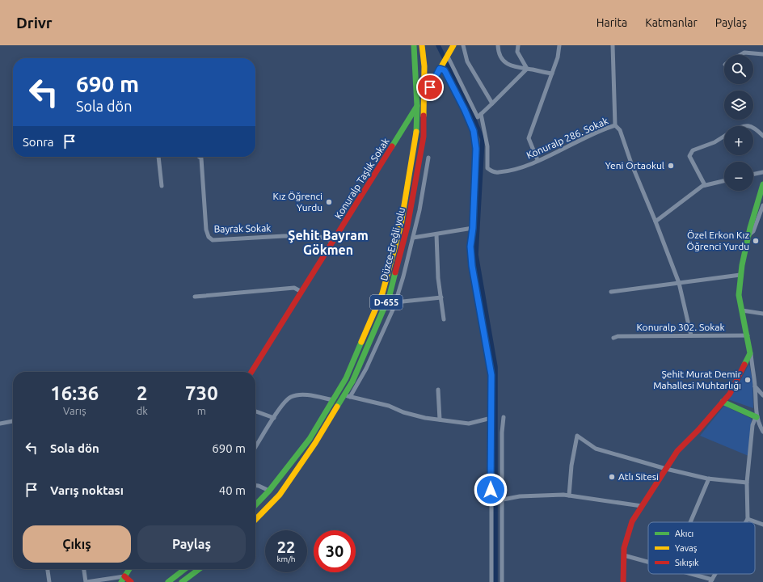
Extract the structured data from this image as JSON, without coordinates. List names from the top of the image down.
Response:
{
  "streets": {
    "main road": ["Konuralp Taşlık Sokak", "Düzce-Ereğli yolu", "D-655"],
    "street": ["Konuralp 286. Sokak", "Bayrak Sokak", "Konuralp 302. Sokak"]
  },
  "crossings": [
    ["Konuralp 286. Sokak", "Konuralp 302. Sokak"],
    ["Konuralp Taşlık Sokak", "Bayrak Sokak"],
    ["Konuralp Taşlık Sokak", "Düzce-Ereğli yolu"]
  ],
  "districts": ["Şehit Bayram Gökmen"],
  "places": [
    "Yeni Ortaokul",
    "Kız Öğrenci Yurdu",
    "Özel Erkon Kız Öğrenci Yurdu",
    "Şehit Murat Demir Mahallesi Muhtarlığı",
    "Atlı Sitesi"
  ],
  "legend": ["Akıcı", "Yavaş", "Sıkışık"],
  "page": {
    "header": "Drivr",
    "nav": ["Harita", "Katmanlar", "Paylaş"],
    "map_buttons": ["+", "−"],
    "turn": ["690 m", "Sola dön"],
    "then": "Sonra",
    "eta": [
      "16:36",
      "Varış",
      "2",
      "dk",
      "730",
      "m"
    ],
    "list": [
      {
        "name": "Sola dön",
        "value": "690 m"
      },
      {
        "name": "Varış noktası",
        "value": "40 m"
      }
    ],
    "buttons": ["Çıkış", "Paylaş"],
    "speed": "22 km/h",
    "limit": "30"
  }
}
